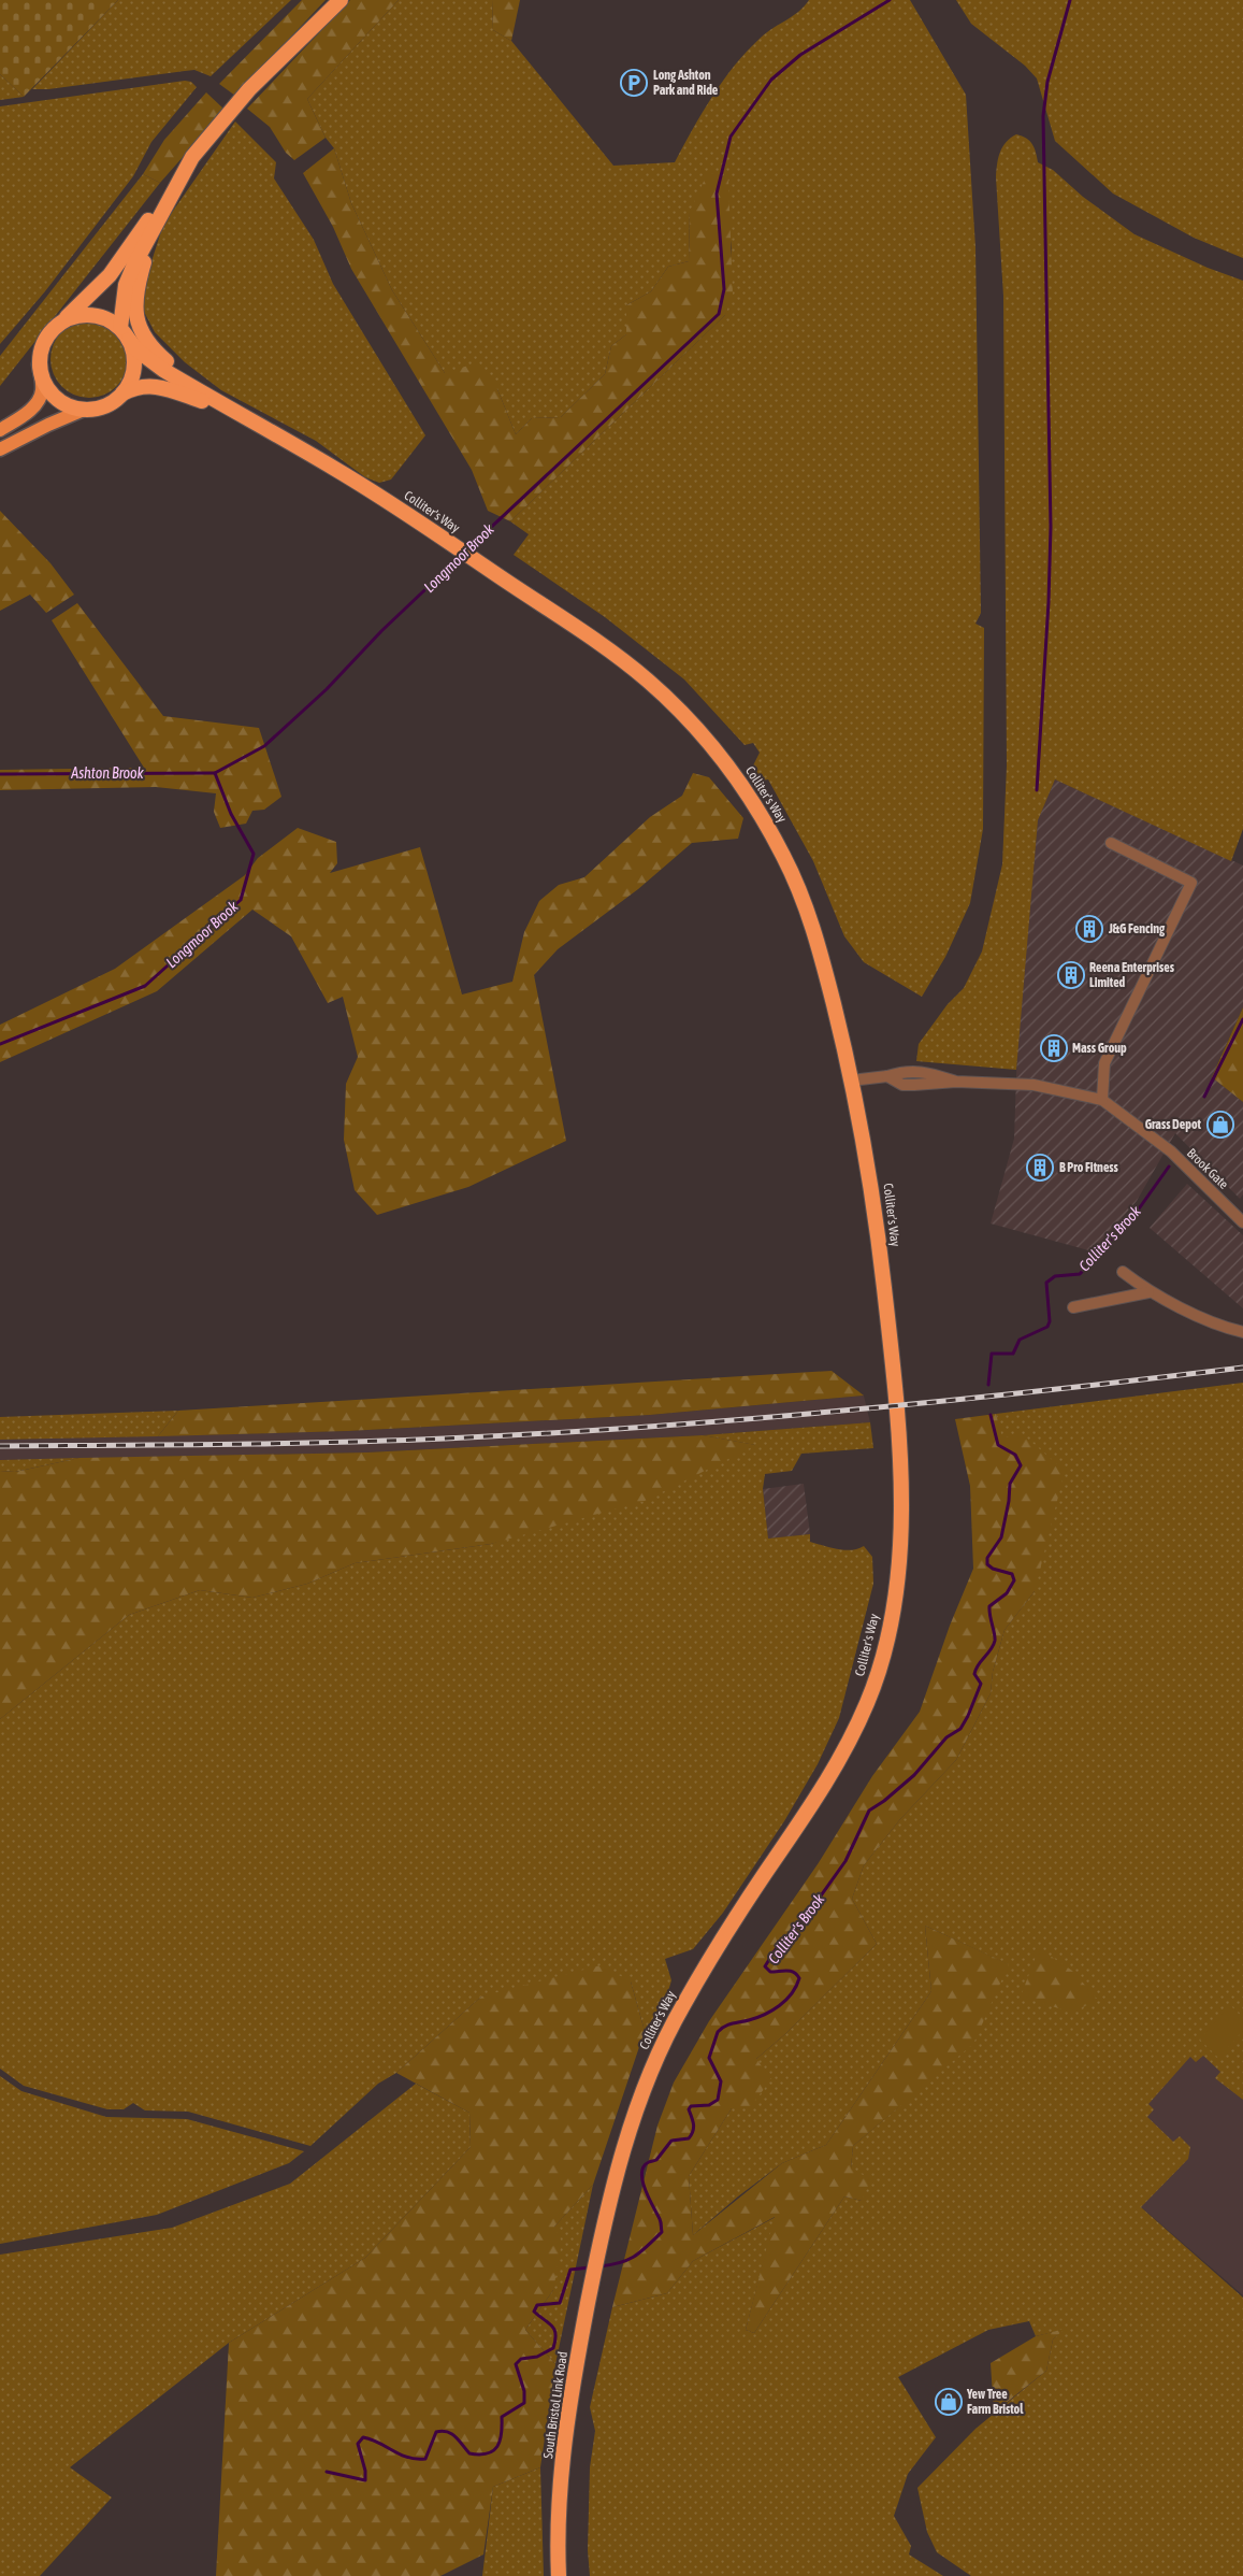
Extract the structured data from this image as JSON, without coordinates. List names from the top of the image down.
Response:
{
  "streets": {
    "highway": ["Colliter's Way", "South Bristol Link Road"],
    "street": ["Brook Gate"]
  },
  "crossings": [
    ["Colliter's Way", "South Bristol Link Road"]
  ],
  "water": ["Longmoor Brook", "Ashton Brook", "Colliter's Brook"],
  "places": {
    "parking": ["Long Ashton Park and Ride"],
    "building": [
      "J&G Fencing",
      "Reena Enterprises Limited",
      "Mass Group",
      "B Pro Fitness"
    ],
    "shop": ["Grass Depot", "Yew Tree Farm Bristol"]
  }
}
